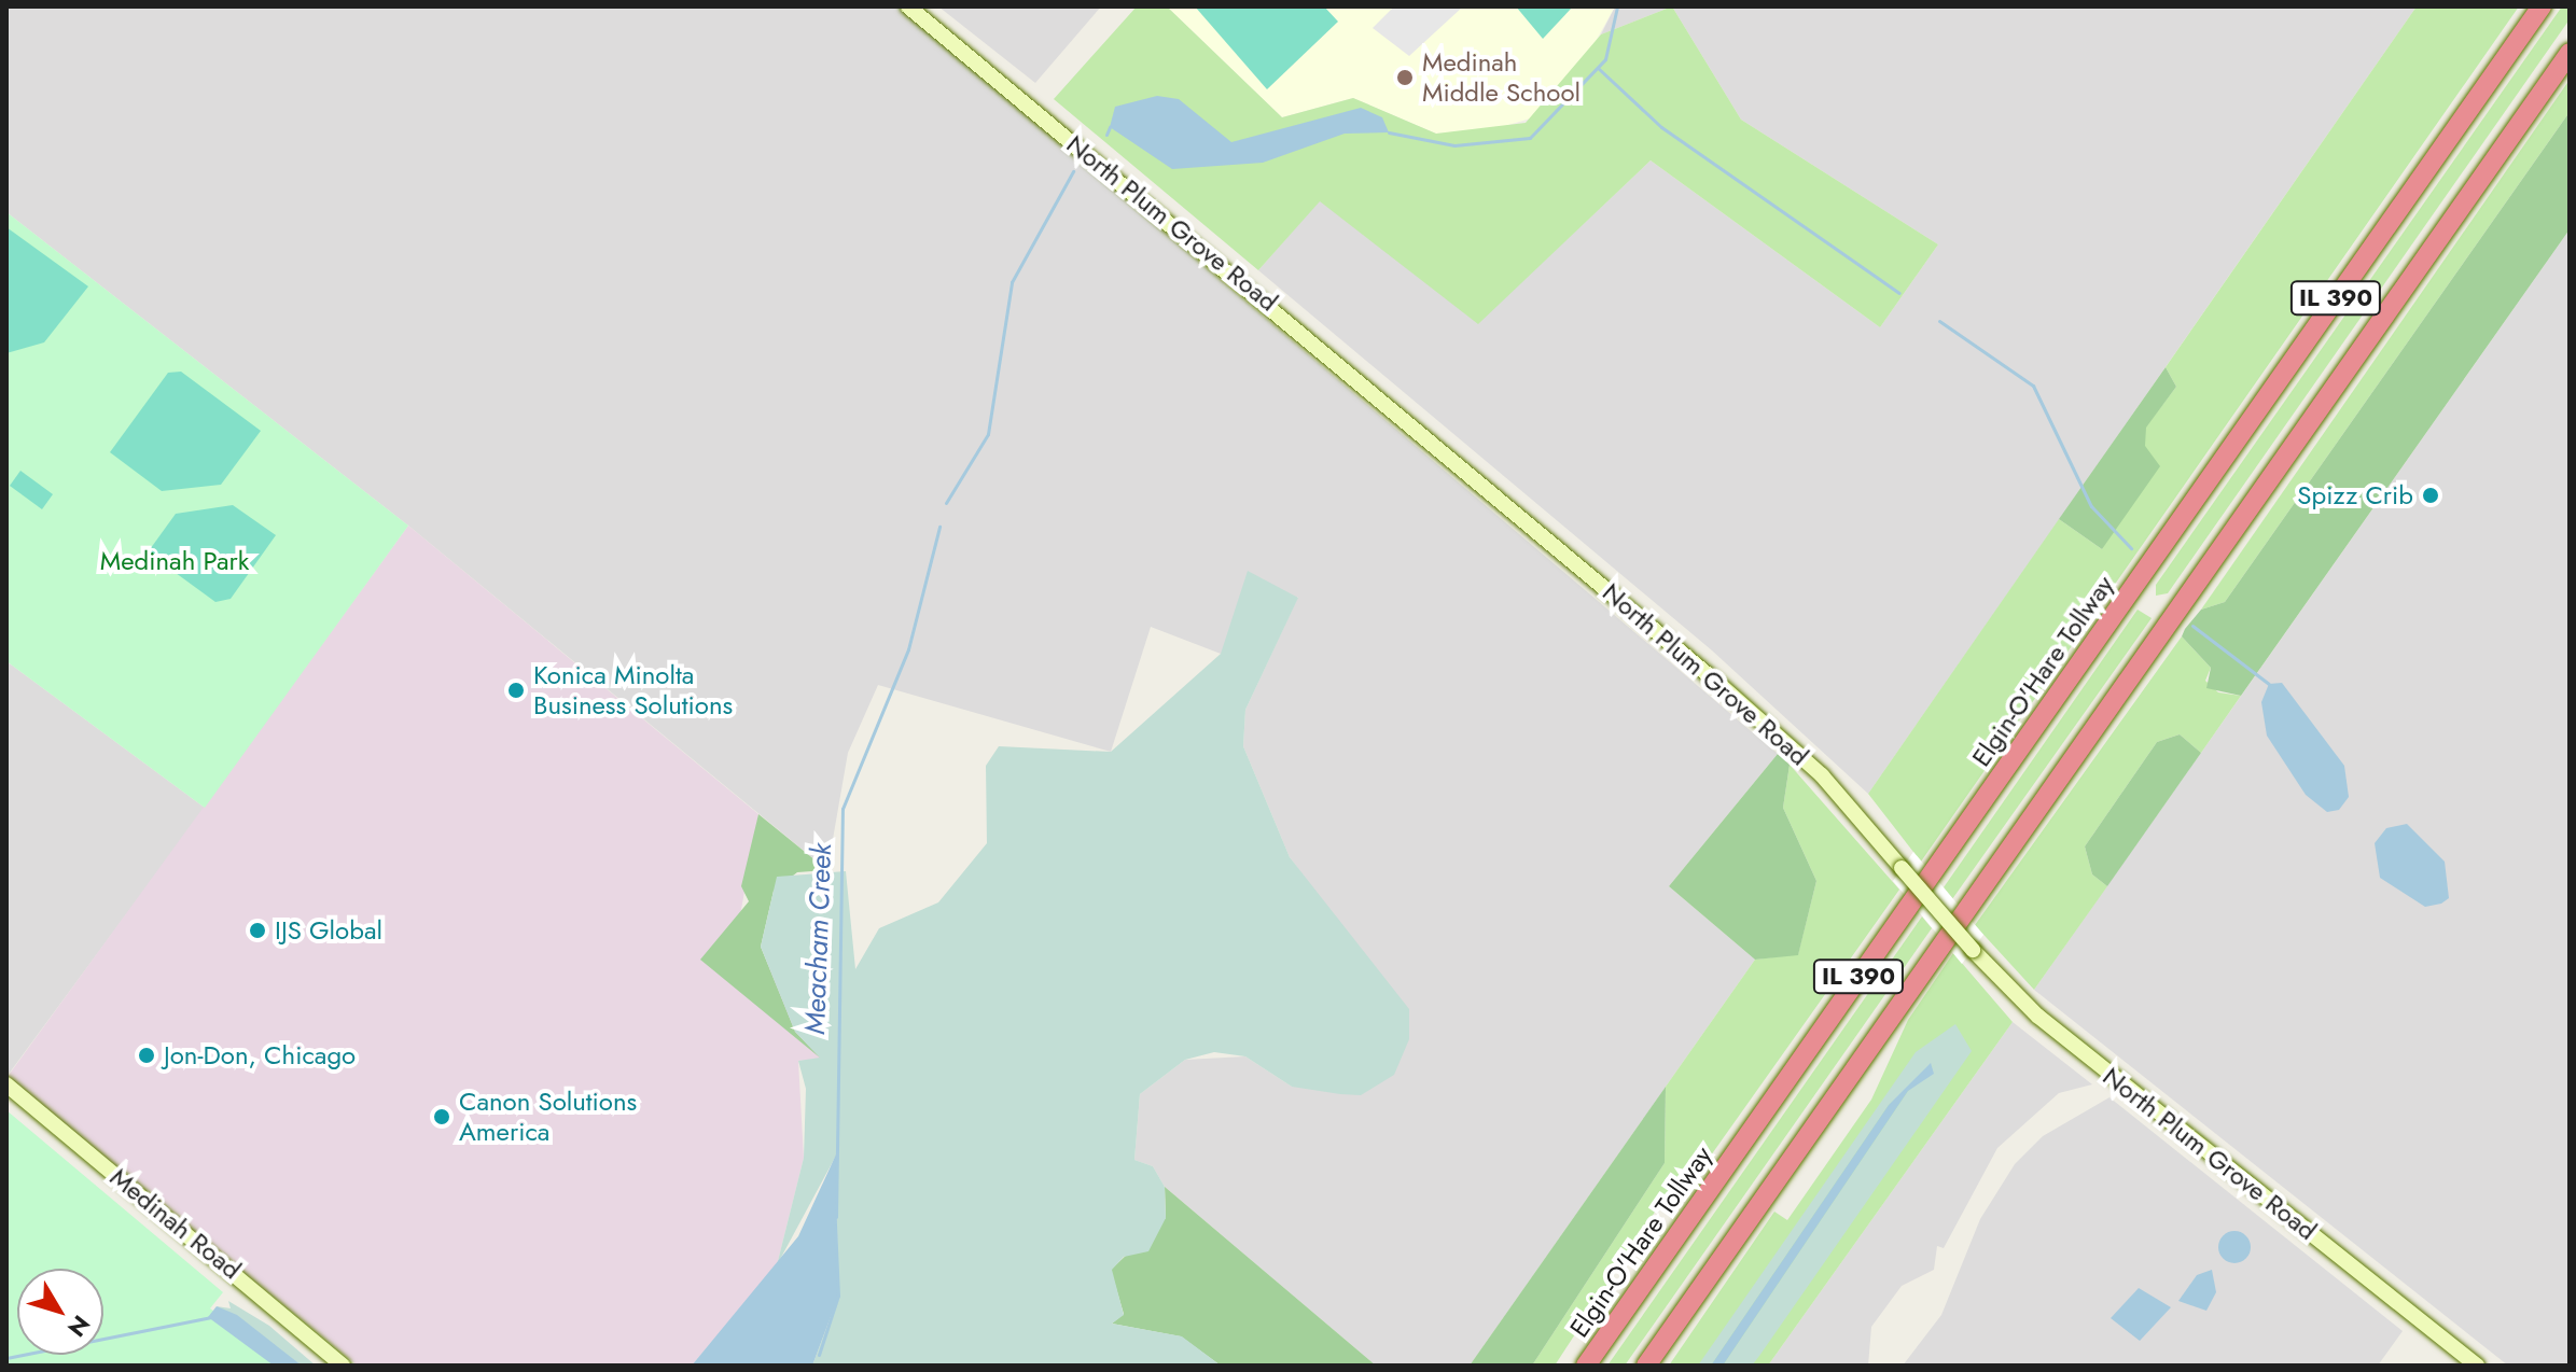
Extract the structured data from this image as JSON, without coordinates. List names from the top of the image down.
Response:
{
  "streets": {
    "highway": ["IL 390", "Elgin-O'Hare Tollway"],
    "street": ["North Plum Grove Road", "Medinah Road"]
  },
  "water": ["Meacham Creek"],
  "parks": ["Medinah Park"],
  "places": [
    "Medinah Middle School",
    "Spizz Crib",
    "Konica Minolta Business Solutions",
    "IJS Global",
    "Jon-Don, Chicago",
    "Canon Solutions America"
  ],
  "north": "bottom right"
}
